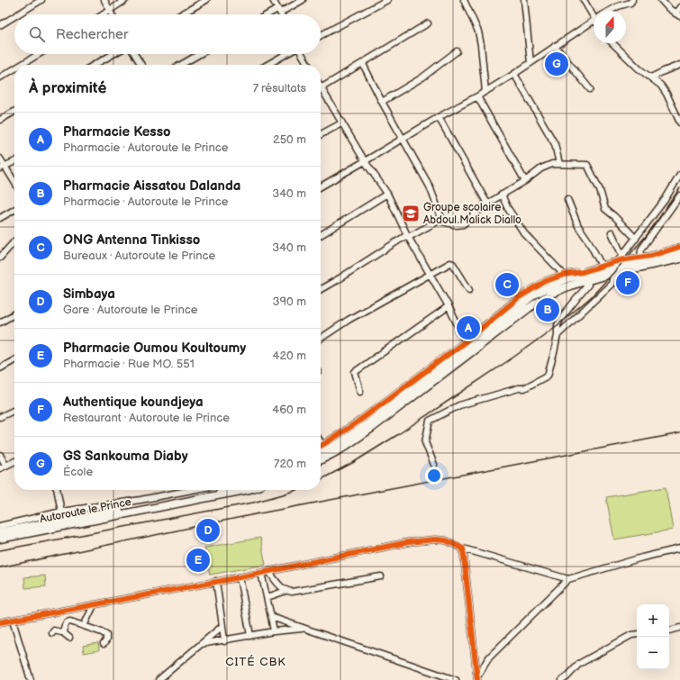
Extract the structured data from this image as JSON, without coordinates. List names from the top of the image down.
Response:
{
  "streets": {
    "main road": ["Autoroute le Prince"]
  },
  "districts": ["CITÉ CBK"],
  "places": {
    "school or university": ["Groupe scolaire Abdoul Malick Diallo"]
  },
  "north": "top",
  "page": {
    "search": "Rechercher",
    "pins": [
      "G",
      "F",
      "C",
      "B",
      "A",
      "D",
      "E"
    ],
    "heading": ["À proximité", "7 résultats"],
    "list": [
      {
        "mark": "A",
        "name": "Pharmacie Kesso",
        "note": "Pharmacie · Autoroute le Prince",
        "value": "250 m"
      },
      {
        "mark": "B",
        "name": "Pharmacie Aissatou Dalanda",
        "note": "Pharmacie · Autoroute le Prince",
        "value": "340 m"
      },
      {
        "mark": "C",
        "name": "ONG Antenna Tinkisso",
        "note": "Bureaux · Autoroute le Prince",
        "value": "340 m"
      },
      {
        "mark": "D",
        "name": "Simbaya",
        "note": "Gare · Autoroute le Prince",
        "value": "390 m"
      },
      {
        "mark": "E",
        "name": "Pharmacie Oumou Koultoumy",
        "note": "Pharmacie · Rue MO. 551",
        "value": "420 m"
      },
      {
        "mark": "F",
        "name": "Authentique koundjeya",
        "note": "Restaurant · Autoroute le Prince",
        "value": "460 m"
      },
      {
        "mark": "G",
        "name": "GS Sankouma Diaby",
        "note": "École",
        "value": "720 m"
      }
    ],
    "map_buttons": ["+", "−"]
  }
}
